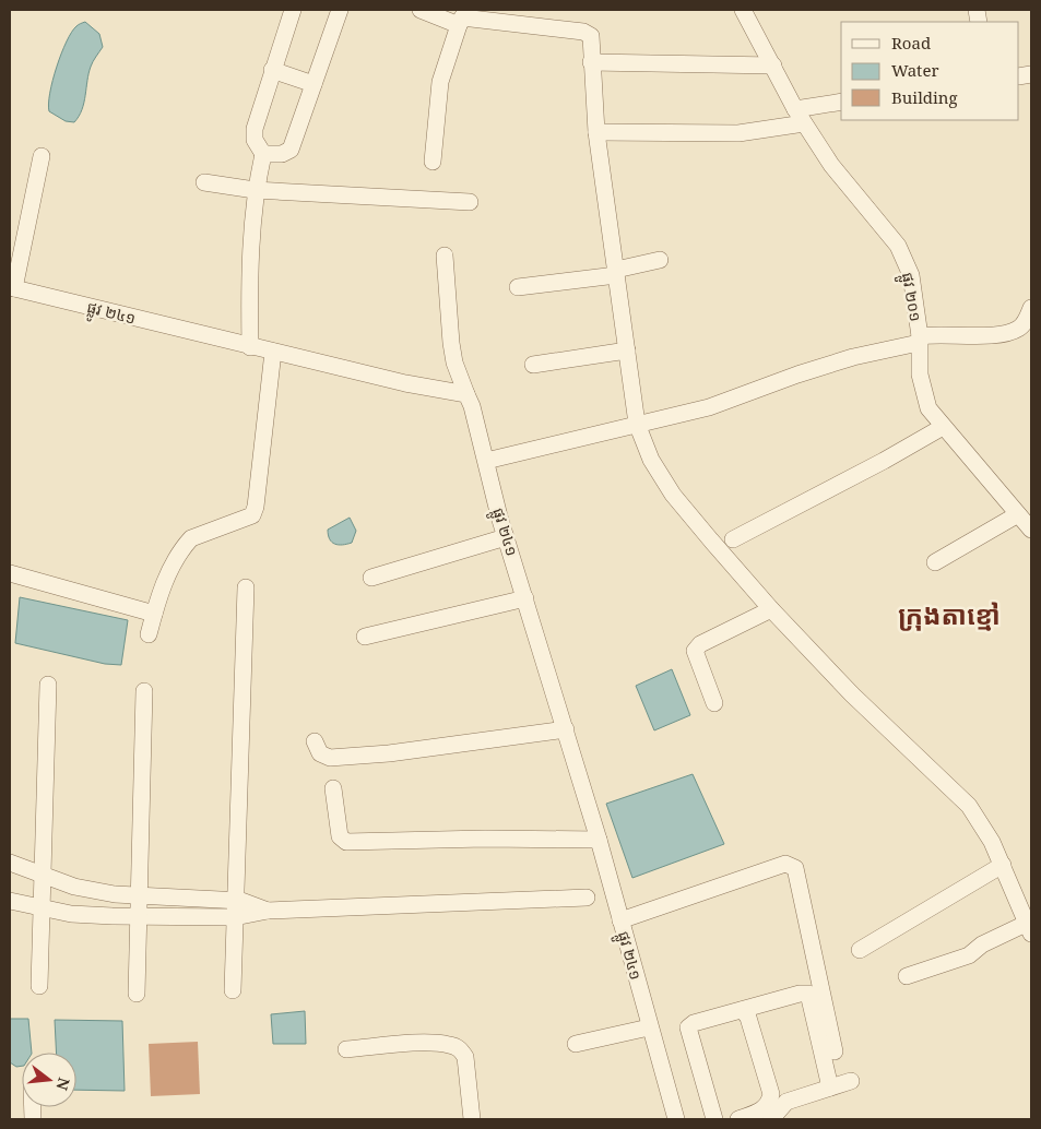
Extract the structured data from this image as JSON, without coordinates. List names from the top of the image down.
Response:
{
  "streets": {
    "street": ["ផ្លូវ ២០១", "ផ្លូវ ២៤១"]
  },
  "districts": ["ក្រុងតាខ្មៅ"],
  "legend": ["Road", "Water", "Building"],
  "north": "right"
}
